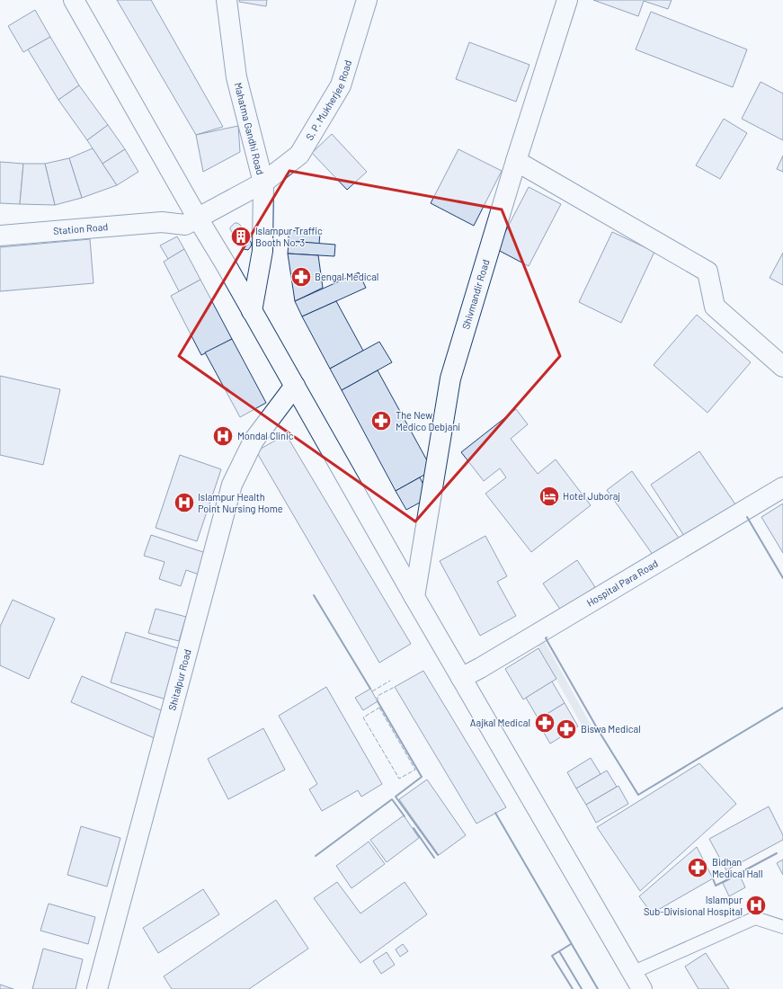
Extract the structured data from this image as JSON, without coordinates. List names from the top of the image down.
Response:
{
  "streets": {
    "street": [
      "S. P. Mukherjee Road",
      "Mahatma Gandhi Road",
      "Station Road",
      "Shivmandir Road",
      "Hospital Para Road",
      "Shitalpur Road"
    ]
  },
  "crossings": [
    ["S. P. Mukherjee Road", "Mahatma Gandhi Road"],
    ["Mahatma Gandhi Road", "Station Road"]
  ],
  "places": {
    "building": ["Islampur Traffic Booth No. 3"],
    "pharmacy": [
      "Bengal Medical",
      "The New Medico Debjani",
      "Aajkal Medical",
      "Biswa Medical",
      "Bidhan Medical Hall"
    ],
    "hospital": ["Mondal Clinic", "Islampur Health Point Nursing Home", "Islampur Sub-Divisional Hospital"],
    "hotel": ["Hotel Juboraj"]
  }
}
